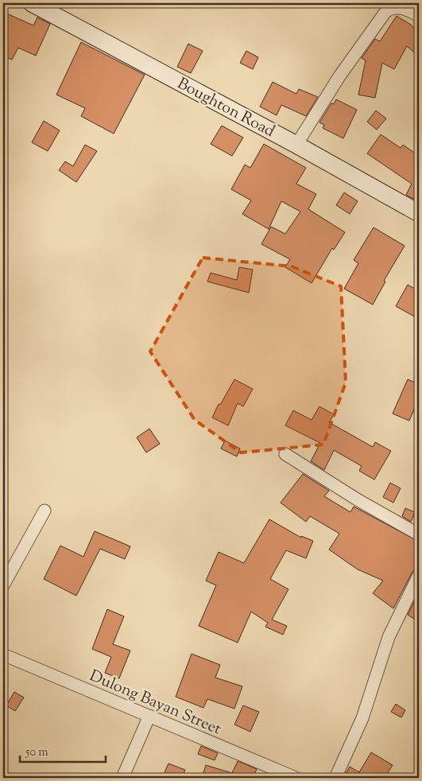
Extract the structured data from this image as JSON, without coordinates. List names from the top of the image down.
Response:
{
  "streets": {
    "main road": ["Boughton Road"],
    "street": ["Dulong Bayan Street"]
  },
  "scale_bar": "50 m"
}
